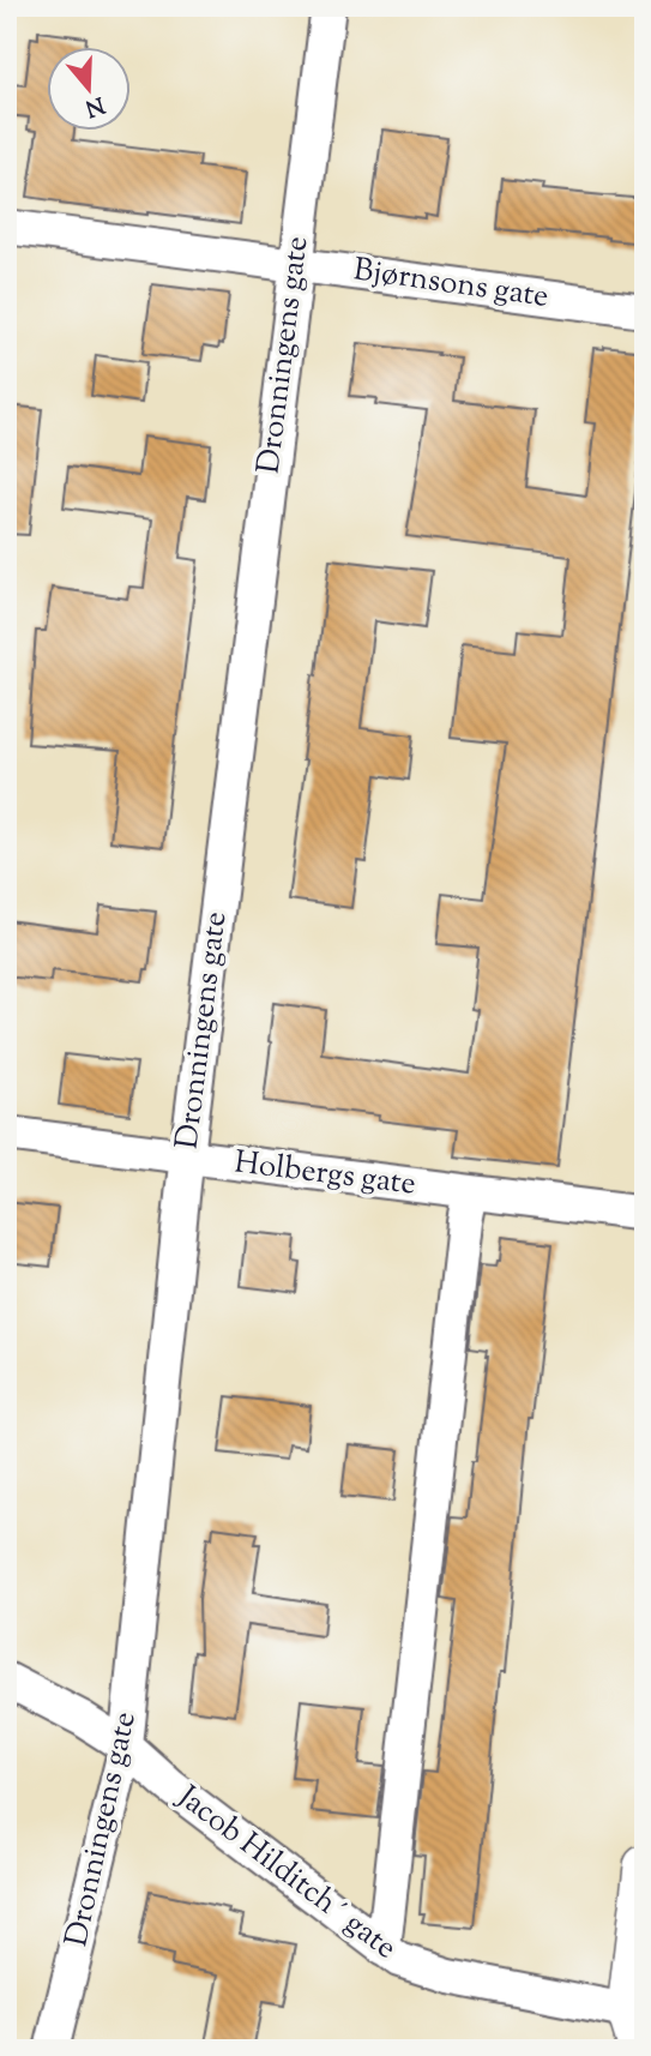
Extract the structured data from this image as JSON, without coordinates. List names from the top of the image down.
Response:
{
  "streets": {
    "street": [
      "Bjørnsons gate",
      "Dronningens gate",
      "Holbergs gate",
      "Jacob Hilditch´ gate"
    ]
  },
  "crossings": [
    ["Bjørnsons gate", "Dronningens gate"],
    ["Dronningens gate", "Holbergs gate"],
    ["Dronningens gate", "Jacob Hilditch´ gate"]
  ],
  "north": "bottom"
}
